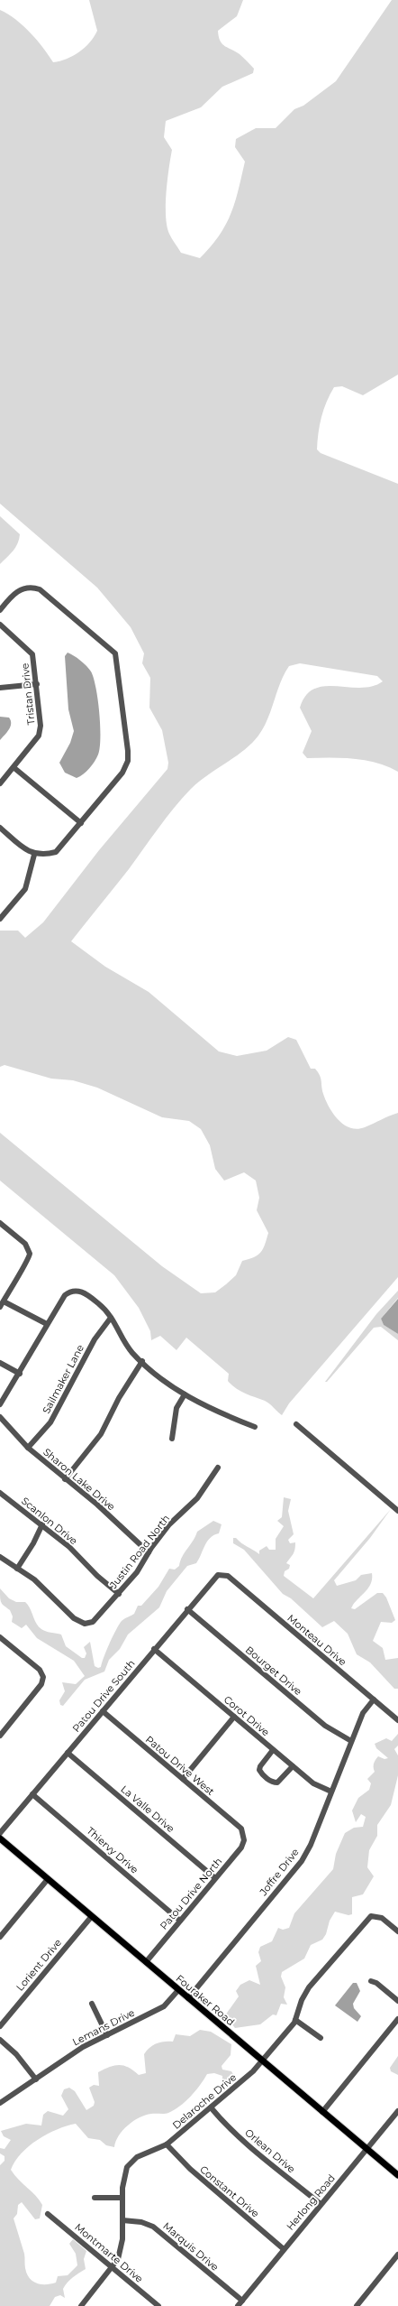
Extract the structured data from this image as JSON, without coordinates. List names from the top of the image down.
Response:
{
  "streets": {
    "main road": ["Fouraker Road"],
    "street": [
      "Tristan Drive",
      "Sailmaker Lane",
      "Sharon Lake Drive",
      "Scanlon Drive",
      "Justin Road North",
      "Monteau Drive",
      "Bourget Drive",
      "Patou Drive South",
      "Corot Drive",
      "Patou Drive West",
      "La Valle Drive",
      "Thiervy Drive",
      "Joffre Drive",
      "Patou Drive North",
      "Lorient Drive",
      "Lemans Drive",
      "Delaroche Drive",
      "Orlean Drive",
      "Constant Drive",
      "Herlong Road",
      "Marquis Drive",
      "Montmarte Drive"
    ]
  },
  "crossings": [
    ["Sailmaker Lane", "Sharon Lake Drive"],
    ["Sharon Lake Drive", "Justin Road North"],
    ["Scanlon Drive", "Justin Road North"],
    ["Monteau Drive", "Patou Drive South"],
    ["Monteau Drive", "Joffre Drive"],
    ["Bourget Drive", "Patou Drive South"],
    ["Bourget Drive", "Joffre Drive"],
    ["Patou Drive South", "Corot Drive"],
    ["Patou Drive South", "Patou Drive West"],
    ["Patou Drive South", "La Valle Drive"],
    ["Patou Drive South", "Thiervy Drive"],
    ["Corot Drive", "Joffre Drive"],
    ["Patou Drive West", "Patou Drive North"],
    ["La Valle Drive", "Patou Drive North"],
    ["Thiervy Drive", "Patou Drive North"],
    ["Joffre Drive", "Fouraker Road"],
    ["Patou Drive North", "Fouraker Road"],
    ["Lorient Drive", "Fouraker Road"],
    ["Fouraker Road", "Lemans Drive"],
    ["Fouraker Road", "Delaroche Drive"],
    ["Fouraker Road", "Herlong Road"],
    ["Delaroche Drive", "Orlean Drive"],
    ["Delaroche Drive", "Constant Drive"],
    ["Delaroche Drive", "Marquis Drive"],
    ["Delaroche Drive", "Montmarte Drive"],
    ["Orlean Drive", "Herlong Road"],
    ["Constant Drive", "Herlong Road"],
    ["Herlong Road", "Marquis Drive"]
  ]
}
